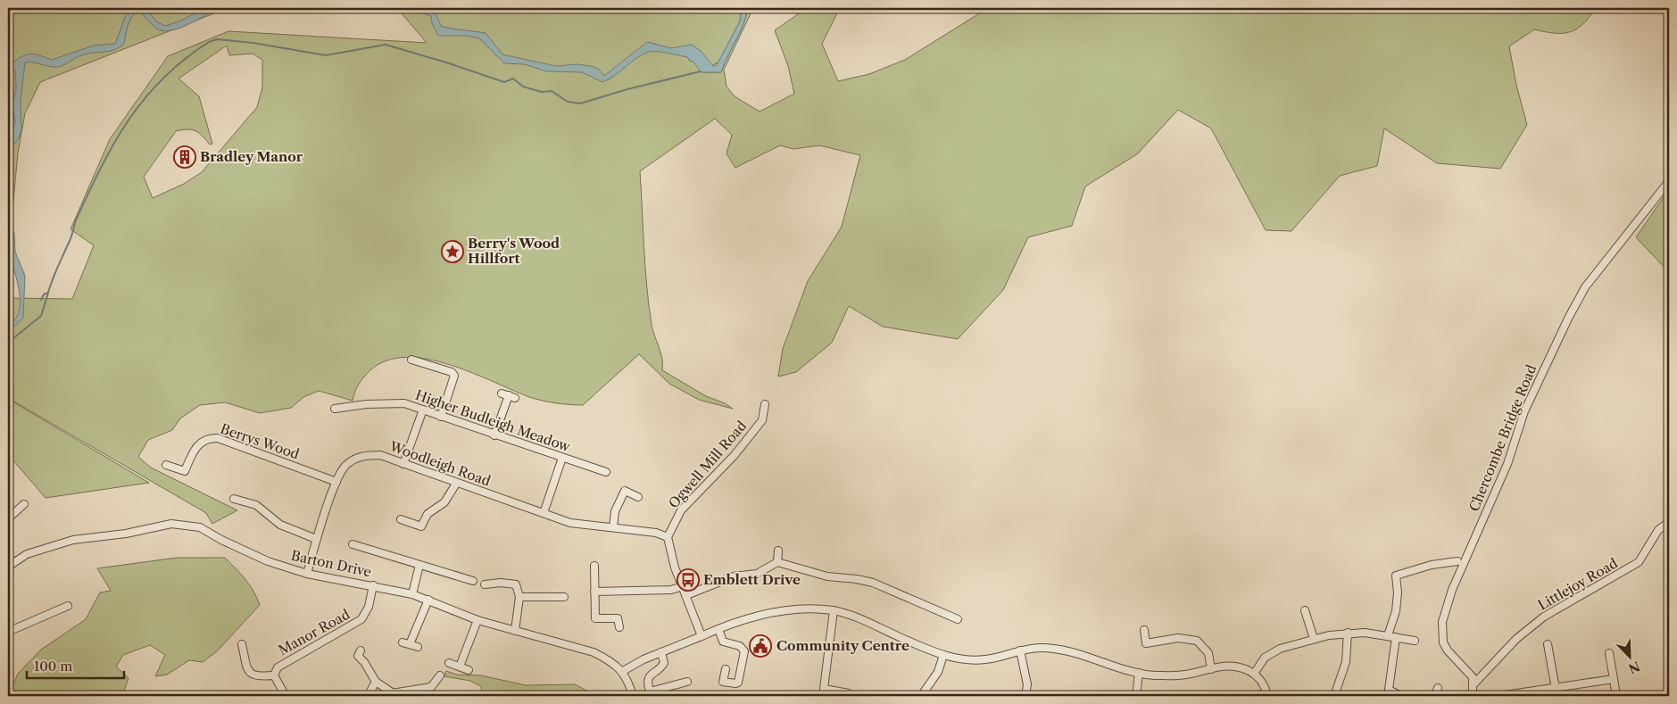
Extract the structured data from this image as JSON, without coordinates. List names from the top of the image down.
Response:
{
  "streets": {
    "street": [
      "Higher Budleigh Meadow",
      "Chercombe Bridge Road",
      "Berrys Wood",
      "Woodleigh Road",
      "Ogwell Mill Road",
      "Barton Drive",
      "Littlejoy Road",
      "Manor Road"
    ]
  },
  "crossings": [
    ["Chercombe Bridge Road", "Littlejoy Road"],
    ["Berrys Wood", "Woodleigh Road"],
    ["Woodleigh Road", "Ogwell Mill Road"],
    ["Woodleigh Road", "Barton Drive"],
    ["Barton Drive", "Manor Road"]
  ],
  "places": {
    "building": ["Bradley Manor"],
    "place": ["Berry's Wood Hillfort"],
    "bus stop": ["Emblett Drive"],
    "public building": ["Community Centre"]
  },
  "scale_bar": "100 m",
  "north": "bottom right"
}
